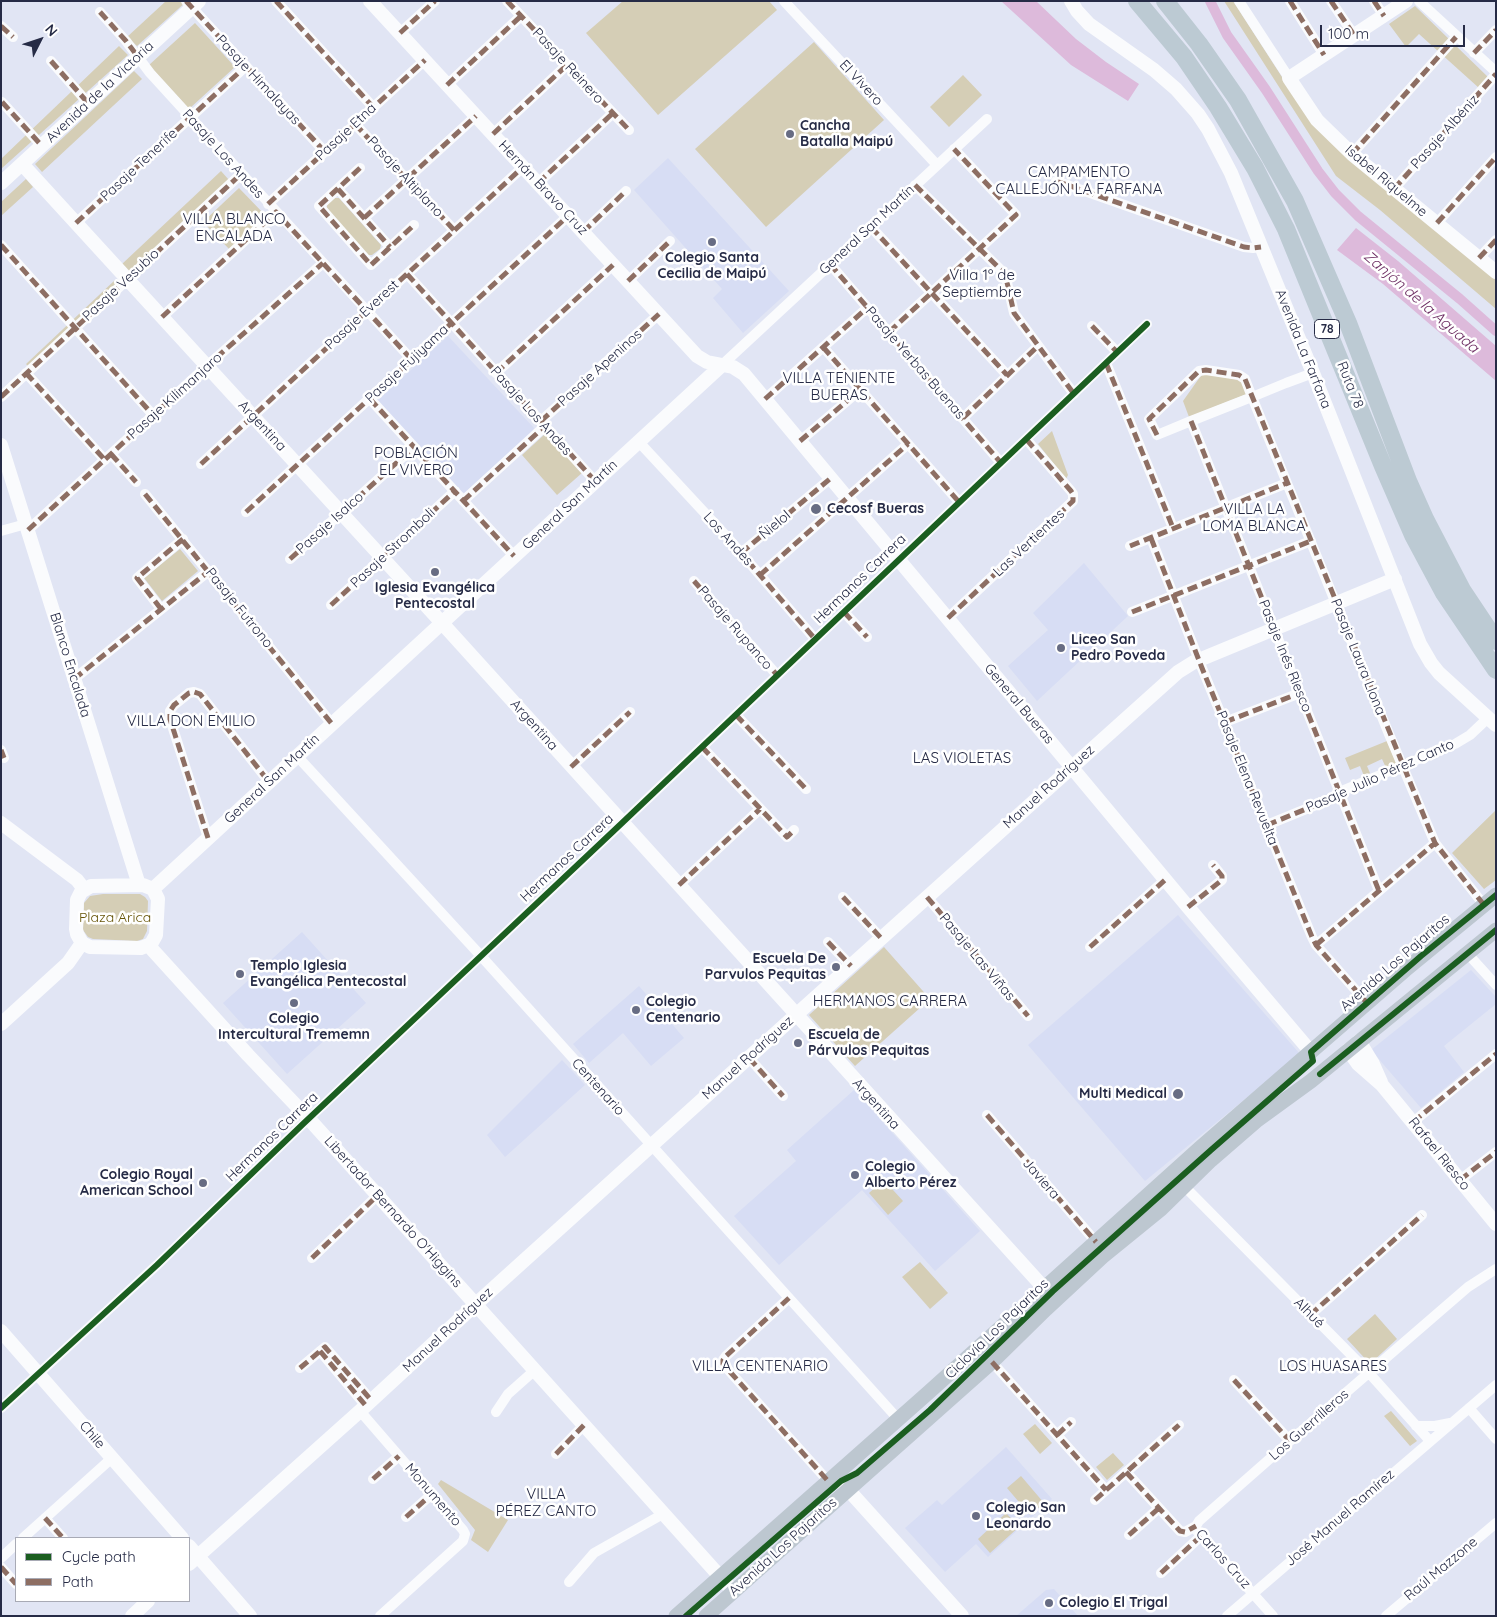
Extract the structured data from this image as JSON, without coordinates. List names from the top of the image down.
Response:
{
  "streets": {
    "highway": ["78", "Ruta 78"],
    "main road": ["Avenida Los Pajaritos"],
    "street": [
      "Pasaje Reinero",
      "Pasaje Himalayas",
      "El Vivero",
      "Avenida de la Victoria",
      "Pasaje Etna",
      "Pasaje Albéniz",
      "Pasaje Los Andes",
      "Pasaje Tenerife",
      "Pasaje Altiplano",
      "Isabel Riquelme",
      "Hernán Bravo Cruz",
      "General San Martín",
      "Pasaje Vesubio",
      "Pasaje Everest",
      "Avenida La Farfana",
      "Pasaje Yerbas Buenas",
      "Pasaje Fujiyama",
      "Pasaje Apeninos",
      "Pasaje Kilimanjaro",
      "Argentina",
      "Pasaje Isalco",
      "Ñielol",
      "Los Andes",
      "Las Vertientes",
      "Pasaje Stromboli",
      "Hermanos Carrera",
      "Pasaje Futrono",
      "Pasaje Rupanco",
      "Pasaje Inés Riesco",
      "Pasaje Laura Llona",
      "Blanco Encalada",
      "General Bueras",
      "Pasaje Julio Pérez Canto",
      "Pasaje Elena Revuelta",
      "Manuel Rodríguez",
      "Pasaje Las Viñas",
      "Centenario",
      "Rafael Riesco",
      "Javiera",
      "Libertador Bernardo O'Higgins",
      "Alhué",
      "Los Guerrilleros",
      "Chile",
      "Monumento",
      "José Manuel Ramírez",
      "Carlos Cruz",
      "Raúl Mazzone"
    ],
    "cycle path": ["Ciclovía Los Pajaritos"]
  },
  "crossings": [
    ["Pasaje Himalayas", "Avenida de la Victoria"],
    ["Pasaje Himalayas", "Pasaje Etna"],
    ["Pasaje Himalayas", "Pasaje Tenerife"],
    ["El Vivero", "General San Martín"],
    ["Avenida de la Victoria", "Pasaje Los Andes"],
    ["Avenida de la Victoria", "Argentina"],
    ["Pasaje Etna", "Pasaje Los Andes"],
    ["Pasaje Etna", "Pasaje Altiplano"],
    ["Pasaje Etna", "Hernán Bravo Cruz"],
    ["Pasaje Albéniz", "Isabel Riquelme"],
    ["Pasaje Los Andes", "Pasaje Tenerife"],
    ["Pasaje Los Andes", "General San Martín"],
    ["Pasaje Los Andes", "Pasaje Vesubio"],
    ["Pasaje Los Andes", "Pasaje Everest"],
    ["Pasaje Los Andes", "Pasaje Fujiyama"],
    ["Pasaje Los Andes", "Pasaje Apeninos"],
    ["Pasaje Los Andes", "Pasaje Kilimanjaro"],
    ["Pasaje Tenerife", "Argentina"],
    ["Pasaje Altiplano", "Pasaje Everest"],
    ["Hernán Bravo Cruz", "General San Martín"],
    ["Hernán Bravo Cruz", "Pasaje Everest"],
    ["Hernán Bravo Cruz", "Pasaje Fujiyama"],
    ["Hernán Bravo Cruz", "Pasaje Apeninos"],
    ["Hernán Bravo Cruz", "General Bueras"],
    ["General San Martín", "Pasaje Yerbas Buenas"],
    ["General San Martín", "Argentina"],
    ["General San Martín", "Los Andes"],
    ["General San Martín", "Pasaje Futrono"],
    ["General San Martín", "Blanco Encalada"],
    ["General San Martín", "General Bueras"],
    ["General San Martín", "Centenario"],
    ["General San Martín", "Libertador Bernardo O'Higgins"],
    ["Pasaje Vesubio", "Argentina"],
    ["Pasaje Everest", "Argentina"],
    ["Avenida La Farfana", "Pasaje Julio Pérez Canto"],
    ["Avenida La Farfana", "Manuel Rodríguez"],
    ["Pasaje Yerbas Buenas", "Hermanos Carrera"],
    ["Pasaje Fujiyama", "Argentina"],
    ["Pasaje Kilimanjaro", "Argentina"],
    ["Pasaje Kilimanjaro", "Blanco Encalada"],
    ["Argentina", "Pasaje Isalco"],
    ["Argentina", "Pasaje Stromboli"],
    ["Argentina", "Hermanos Carrera"],
    ["Argentina", "Manuel Rodríguez"],
    ["Argentina", "Avenida Los Pajaritos"],
    ["Ñielol", "Los Andes"],
    ["Ñielol", "General Bueras"],
    ["Los Andes", "Hermanos Carrera"],
    ["Las Vertientes", "Hermanos Carrera"],
    ["Las Vertientes", "General Bueras"],
    ["Hermanos Carrera", "Pasaje Rupanco"],
    ["Hermanos Carrera", "General Bueras"],
    ["Hermanos Carrera", "Centenario"],
    ["Hermanos Carrera", "Libertador Bernardo O'Higgins"],
    ["Hermanos Carrera", "Chile"],
    ["Pasaje Inés Riesco", "Pasaje Laura Llona"],
    ["Pasaje Inés Riesco", "Pasaje Julio Pérez Canto"],
    ["Pasaje Inés Riesco", "Manuel Rodríguez"],
    ["Pasaje Laura Llona", "Pasaje Julio Pérez Canto"],
    ["Pasaje Laura Llona", "Manuel Rodríguez"],
    ["Pasaje Laura Llona", "Avenida Los Pajaritos"],
    ["Blanco Encalada", "Libertador Bernardo O'Higgins"],
    ["General Bueras", "Manuel Rodríguez"],
    ["General Bueras", "Avenida Los Pajaritos"],
    ["Pasaje Julio Pérez Canto", "Pasaje Elena Revuelta"],
    ["Pasaje Elena Revuelta", "Manuel Rodríguez"],
    ["Pasaje Elena Revuelta", "Avenida Los Pajaritos"],
    ["Manuel Rodríguez", "Pasaje Las Viñas"],
    ["Manuel Rodríguez", "Centenario"],
    ["Manuel Rodríguez", "Libertador Bernardo O'Higgins"],
    ["Manuel Rodríguez", "Monumento"],
    ["Avenida Los Pajaritos", "Centenario"],
    ["Avenida Los Pajaritos", "Rafael Riesco"],
    ["Avenida Los Pajaritos", "Javiera"],
    ["Avenida Los Pajaritos", "Libertador Bernardo O'Higgins"],
    ["Avenida Los Pajaritos", "Alhué"],
    ["Alhué", "Los Guerrilleros"],
    ["Alhué", "José Manuel Ramírez"],
    ["Los Guerrilleros", "Carlos Cruz"],
    ["José Manuel Ramírez", "Carlos Cruz"]
  ],
  "districts": [
    "CAMPAMENTO CALLEJÓN LA FARFANA",
    "VILLA BLANCO ENCALADA",
    "Villa 1º de Septiembre",
    "VILLA TENIENTE BUERAS",
    "POBLACIÓN EL VIVERO",
    "VILLA LA LOMA BLANCA",
    "VILLA DON EMILIO",
    "LAS VIOLETAS",
    "HERMANOS CARRERA",
    "VILLA CENTENARIO",
    "LOS HUASARES",
    "VILLA PÉREZ CANTO"
  ],
  "water": ["Zanjón de la Aguada"],
  "parks": ["Plaza Arica"],
  "places": [
    "Cancha Batalla Maipú",
    "Colegio Santa Cecilia de Maipú",
    "Cecosf Bueras",
    "Iglesia Evangélica Pentecostal",
    "Liceo San Pedro Poveda",
    "Escuela De Parvulos Pequitas",
    "Templo Iglesia Evangélica Pentecostal",
    "Colegio Intercultural Trememn",
    "Colegio Centenario",
    "Escuela de Párvulos Pequitas",
    "Multi Medical",
    "Colegio Alberto Pérez",
    "Colegio Royal American School",
    "Colegio San Leonardo",
    "Colegio El Trigal"
  ],
  "legend": ["Cycle path", "Path"],
  "scale_bar": "100 m",
  "north": "top right"
}
